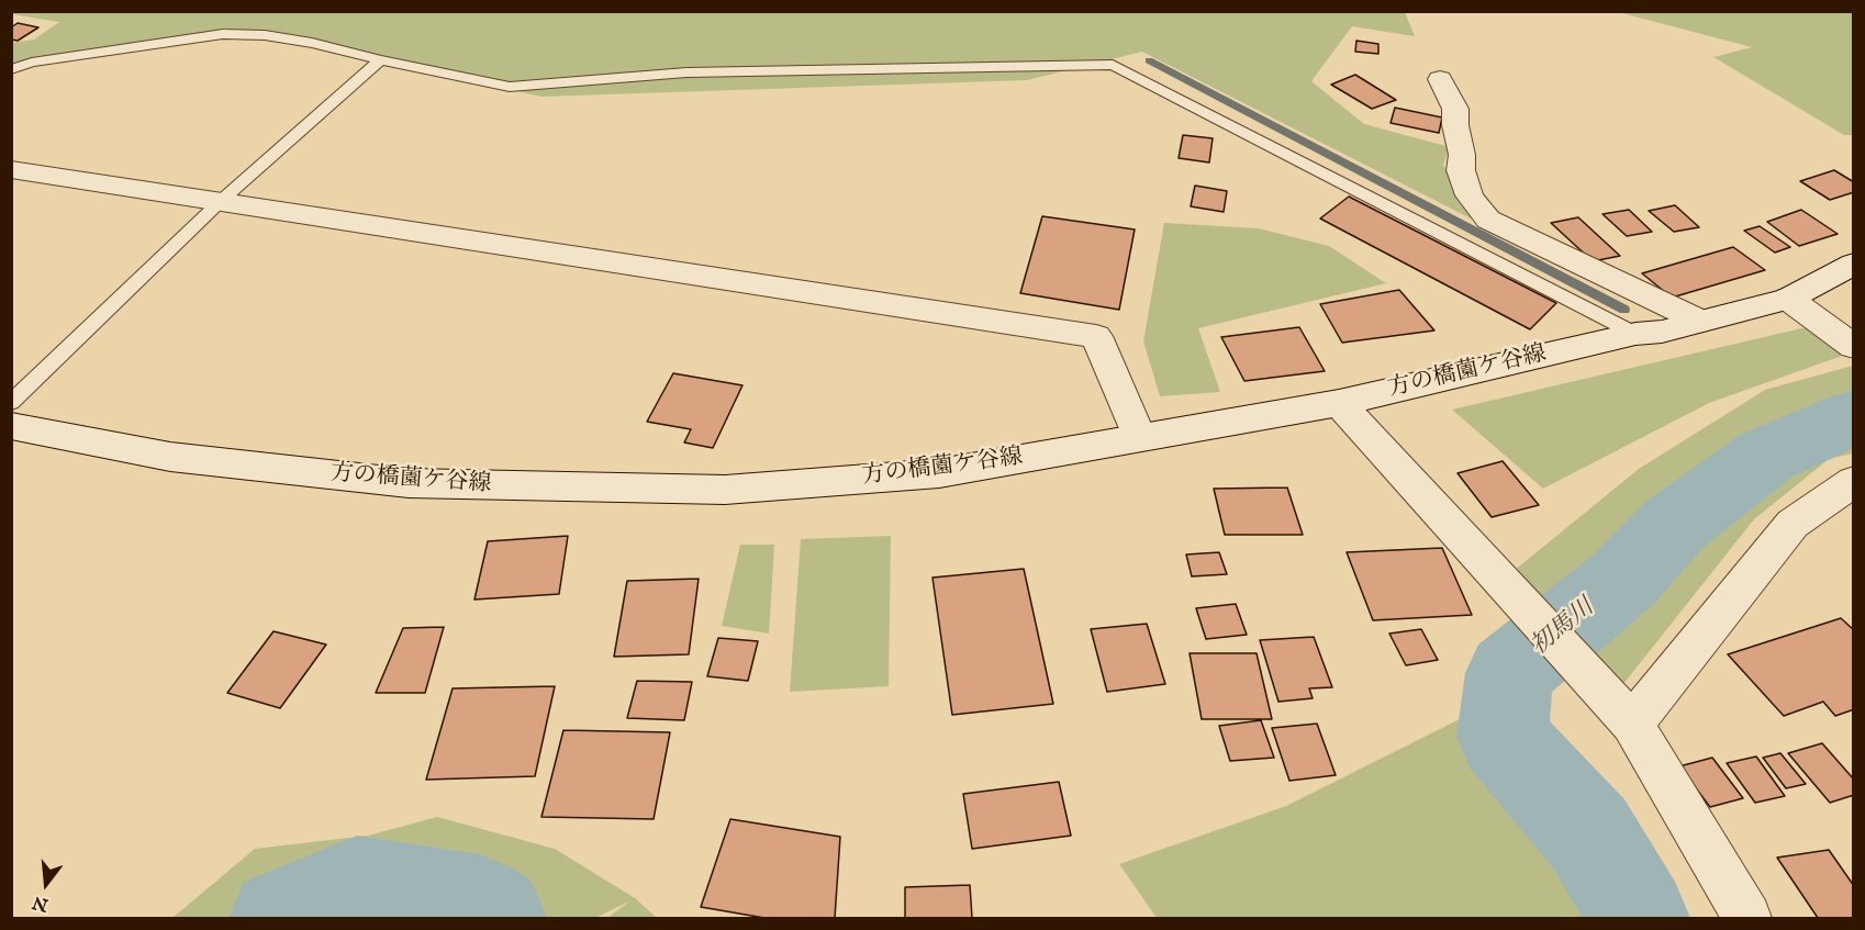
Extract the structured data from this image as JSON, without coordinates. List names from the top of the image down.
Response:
{
  "streets": {
    "street": ["方の橋薗ケ谷線"]
  },
  "water": ["初馬川"],
  "north": "bottom"
}
